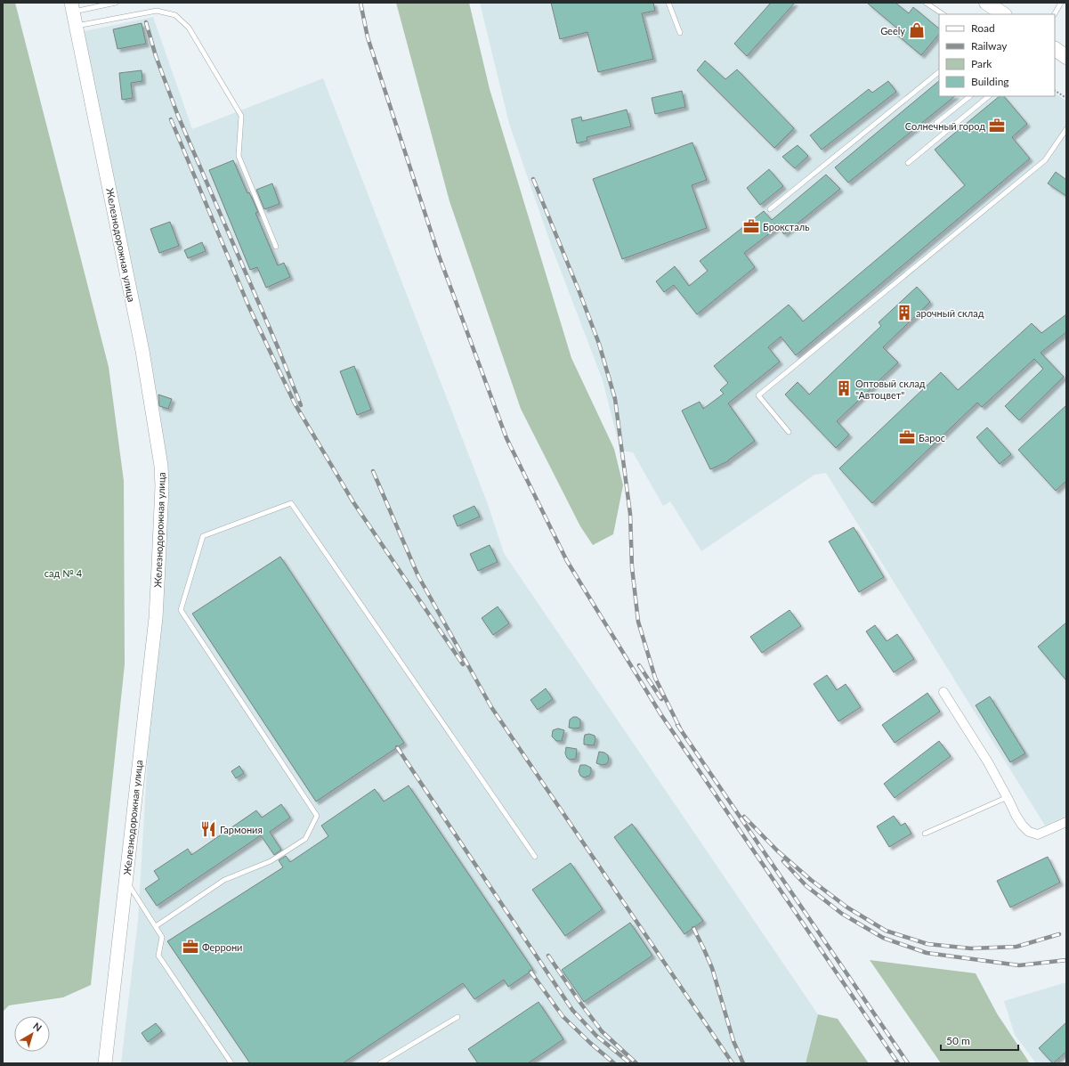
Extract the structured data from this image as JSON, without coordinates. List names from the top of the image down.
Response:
{
  "streets": {
    "street": ["Железнодорожная улица"]
  },
  "parks": ["сад № 4"],
  "places": {
    "shop": ["Geely"],
    "office": [
      "Солнечный город",
      "Броксталь",
      "Барос",
      "Феррони"
    ],
    "building": ["арочный склад", "Оптовый склад \"Автоцвет\""],
    "restaurant": ["Гармония"]
  },
  "legend": [
    "Road",
    "Railway",
    "Park",
    "Building"
  ],
  "scale_bar": "50 m",
  "north": "top right"
}
